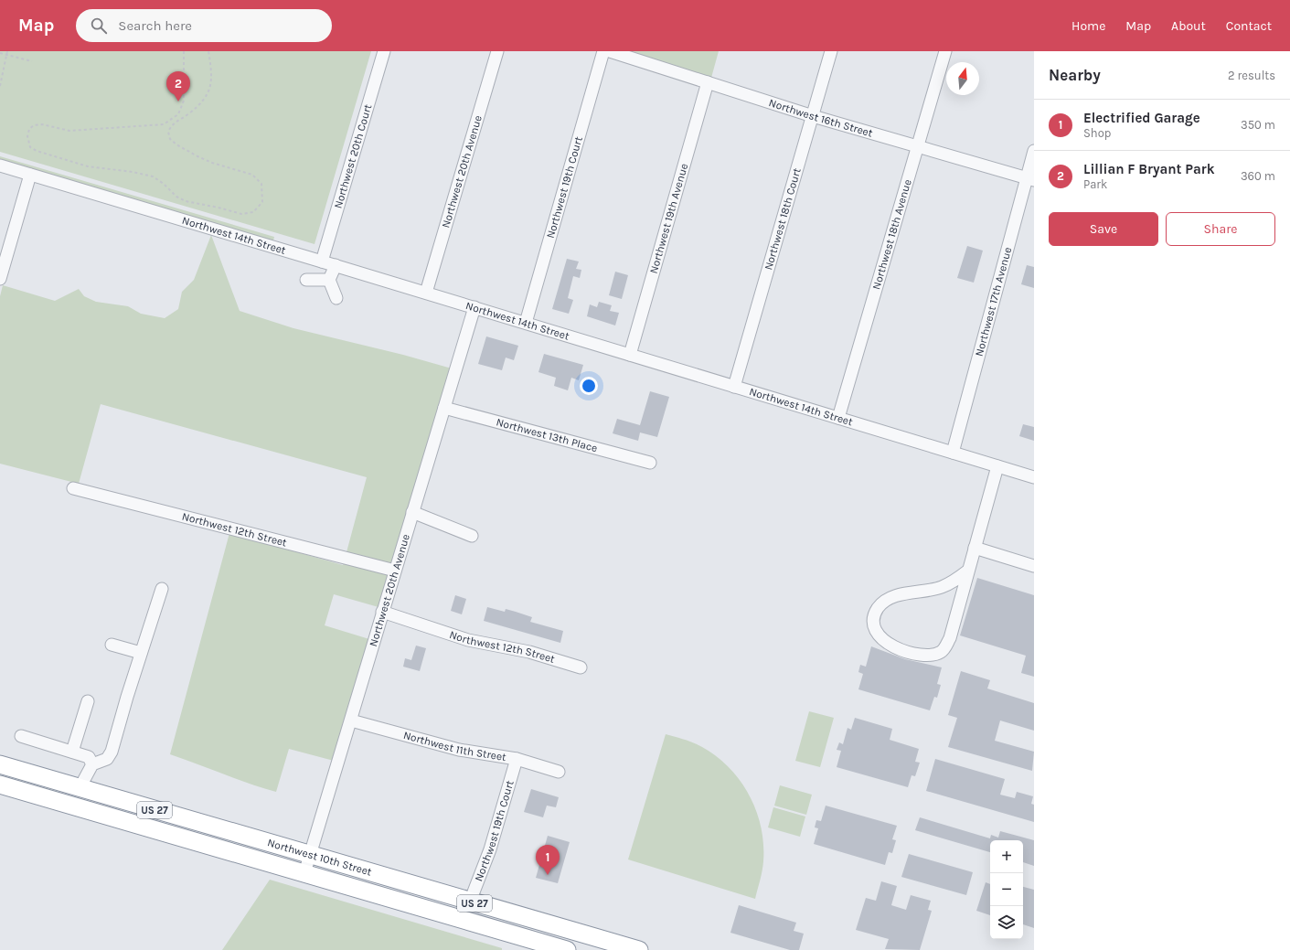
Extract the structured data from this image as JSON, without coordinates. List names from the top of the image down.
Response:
{
  "streets": {
    "highway": ["US 27", "Northwest 10th Street"],
    "street": [
      "Northwest 16th Street",
      "Northwest 20th Court",
      "Northwest 20th Avenue",
      "Northwest 19th Court",
      "Northwest 19th Avenue",
      "Northwest 18th Court",
      "Northwest 14th Street",
      "Northwest 18th Avenue",
      "Northwest 17th Avenue",
      "Northwest 13th Place",
      "Northwest 12th Street",
      "Northwest 11th Street"
    ]
  },
  "crossings": [
    ["Northwest 16th Street", "Northwest 19th Avenue"],
    ["Northwest 16th Street", "Northwest 18th Court"],
    ["Northwest 16th Street", "Northwest 18th Avenue"],
    ["Northwest 16th Street", "Northwest 17th Avenue"],
    ["Northwest 20th Court", "Northwest 14th Street"],
    ["Northwest 20th Avenue", "Northwest 14th Street"],
    ["Northwest 20th Avenue", "Northwest 13th Place"],
    ["Northwest 20th Avenue", "Northwest 12th Street"],
    ["Northwest 20th Avenue", "Northwest 11th Street"],
    ["Northwest 20th Avenue", "Northwest 10th Street"],
    ["Northwest 19th Court", "Northwest 14th Street"],
    ["Northwest 19th Court", "Northwest 11th Street"],
    ["Northwest 19th Court", "Northwest 10th Street"],
    ["Northwest 19th Avenue", "Northwest 14th Street"],
    ["Northwest 18th Court", "Northwest 14th Street"],
    ["Northwest 14th Street", "Northwest 18th Avenue"],
    ["Northwest 14th Street", "Northwest 17th Avenue"]
  ],
  "north": "top",
  "page": {
    "header": "Map",
    "search": "Search here",
    "nav": [
      "Home",
      "Map",
      "About",
      "Contact"
    ],
    "heading": ["Nearby", "2 results"],
    "pins": ["2", "1"],
    "list": [
      {
        "mark": "1",
        "name": "Electrified Garage",
        "note": "Shop",
        "value": "350 m"
      },
      {
        "mark": "2",
        "name": "Lillian F Bryant Park",
        "note": "Park",
        "value": "360 m"
      }
    ],
    "buttons": ["Save", "Share"],
    "map_buttons": ["+", "−"]
  }
}
